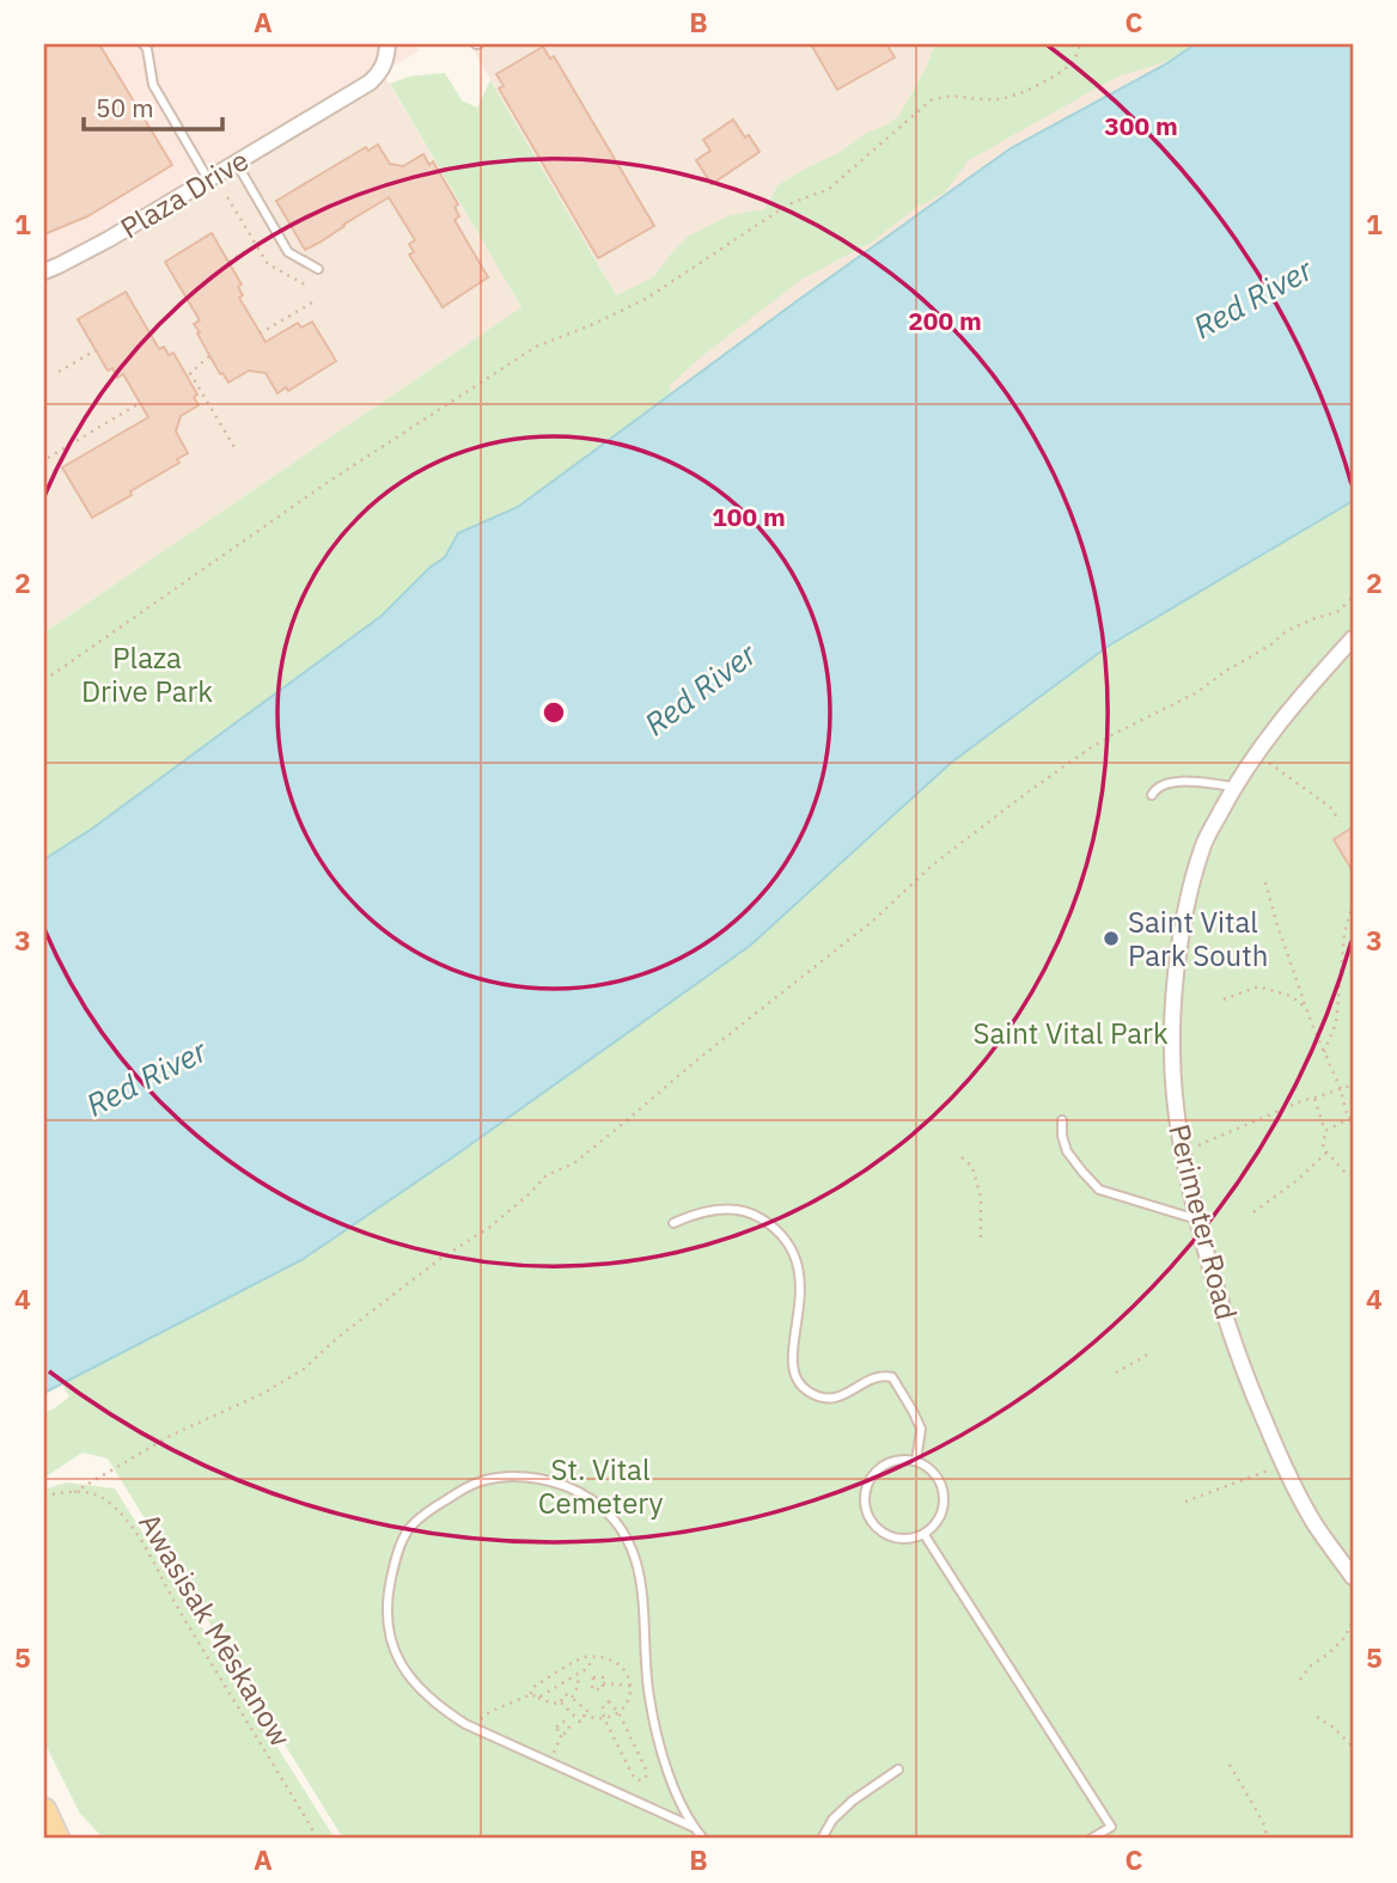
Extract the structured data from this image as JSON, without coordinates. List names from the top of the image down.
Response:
{
  "streets": {
    "street": ["Plaza Drive", "Perimeter Road"],
    "path": ["Awasisak Mēskanow"]
  },
  "water": ["Red River"],
  "parks": ["Plaza Drive Park", "Saint Vital Park", "St. Vital Cemetery"],
  "places": ["Saint Vital Park South"],
  "scale_bar": "50 m",
  "grid": {
    "columns": ["A", "B", "C"],
    "rows": [
      "1",
      "2",
      "3",
      "4",
      "5"
    ]
  },
  "rings": ["300 m", "200 m", "100 m"]
}
